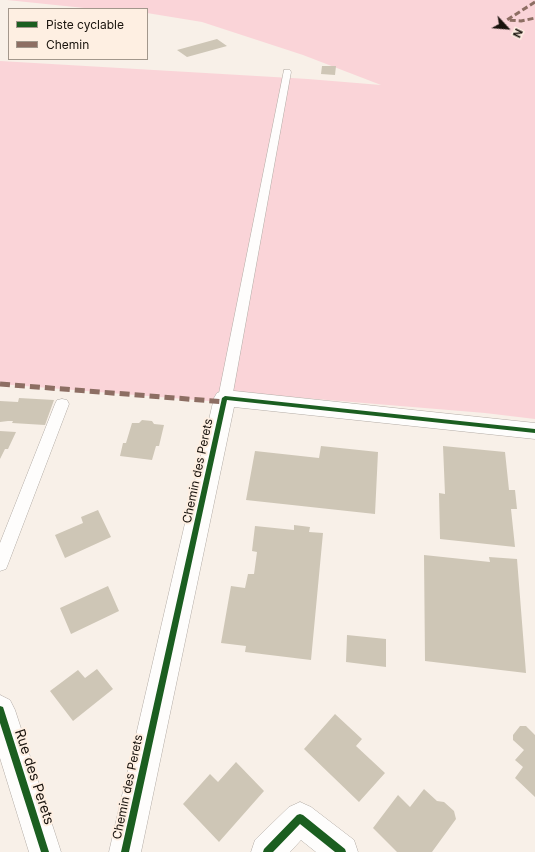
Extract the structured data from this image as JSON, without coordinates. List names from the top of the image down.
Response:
{
  "streets": {
    "street": ["Chemin des Perets", "Rue des Perets"]
  },
  "legend": ["Piste cyclable", "Chemin"],
  "north": "bottom right"
}
